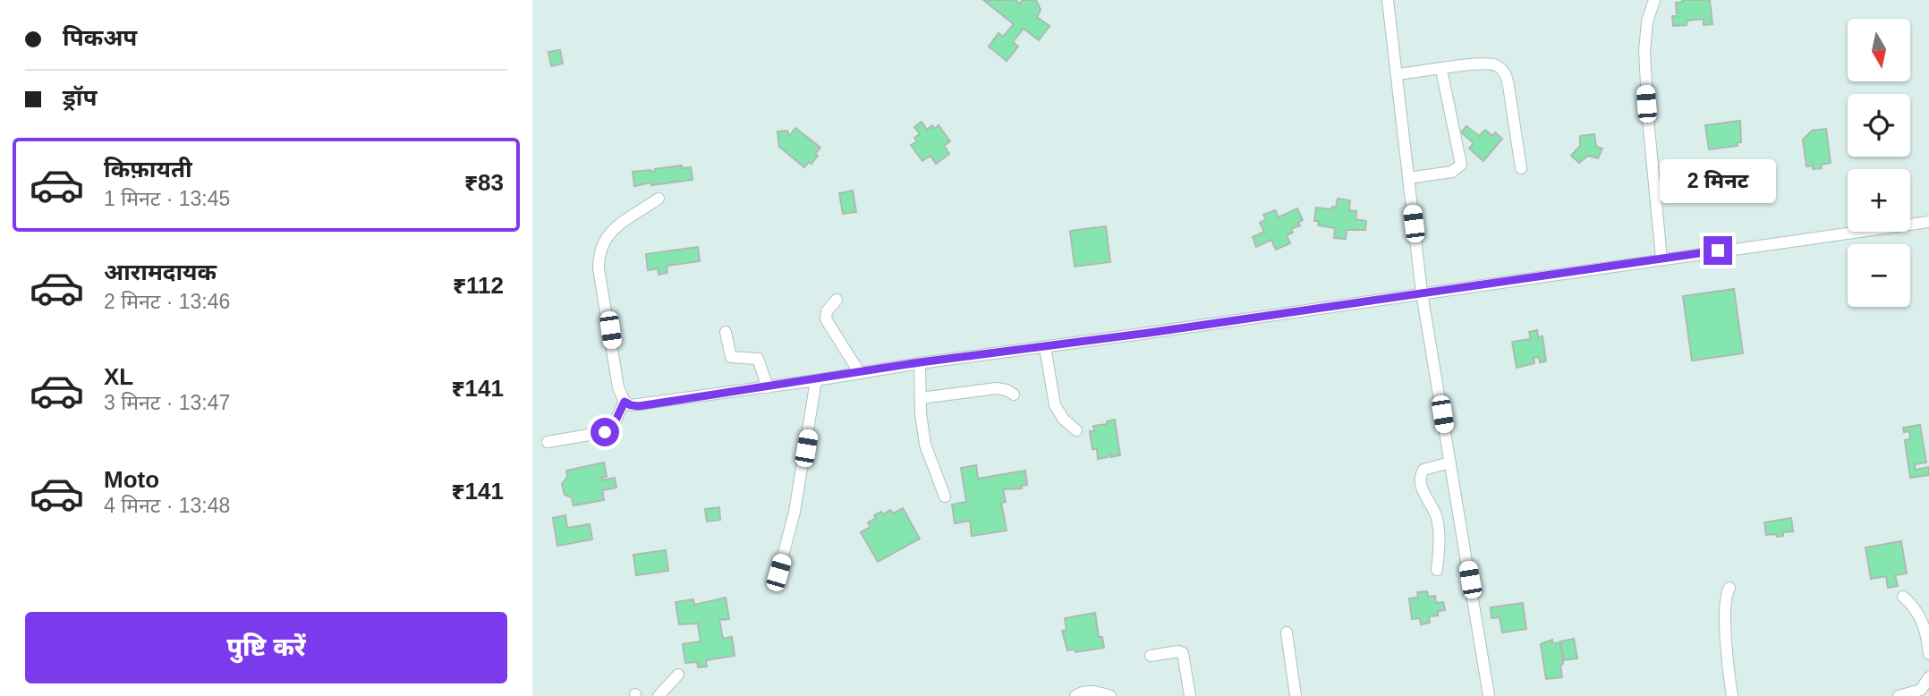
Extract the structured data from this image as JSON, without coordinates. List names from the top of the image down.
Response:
{
  "north": "bottom",
  "page": {
    "banner": ["पिकअप", "ड्रॉप"],
    "map_buttons": ["+", "−"],
    "list": [
      {
        "name": "किफ़ायती",
        "note": "1 मिनट · 13:45",
        "value": "₹83"
      },
      {
        "name": "आरामदायक",
        "note": "2 मिनट · 13:46",
        "value": "₹112"
      },
      {
        "name": "XL",
        "note": "3 मिनट · 13:47",
        "value": "₹141"
      },
      {
        "name": "Moto",
        "note": "4 मिनट · 13:48",
        "value": "₹141"
      }
    ],
    "bubble": "2 मिनट",
    "buttons": "पुष्टि करें"
  }
}
